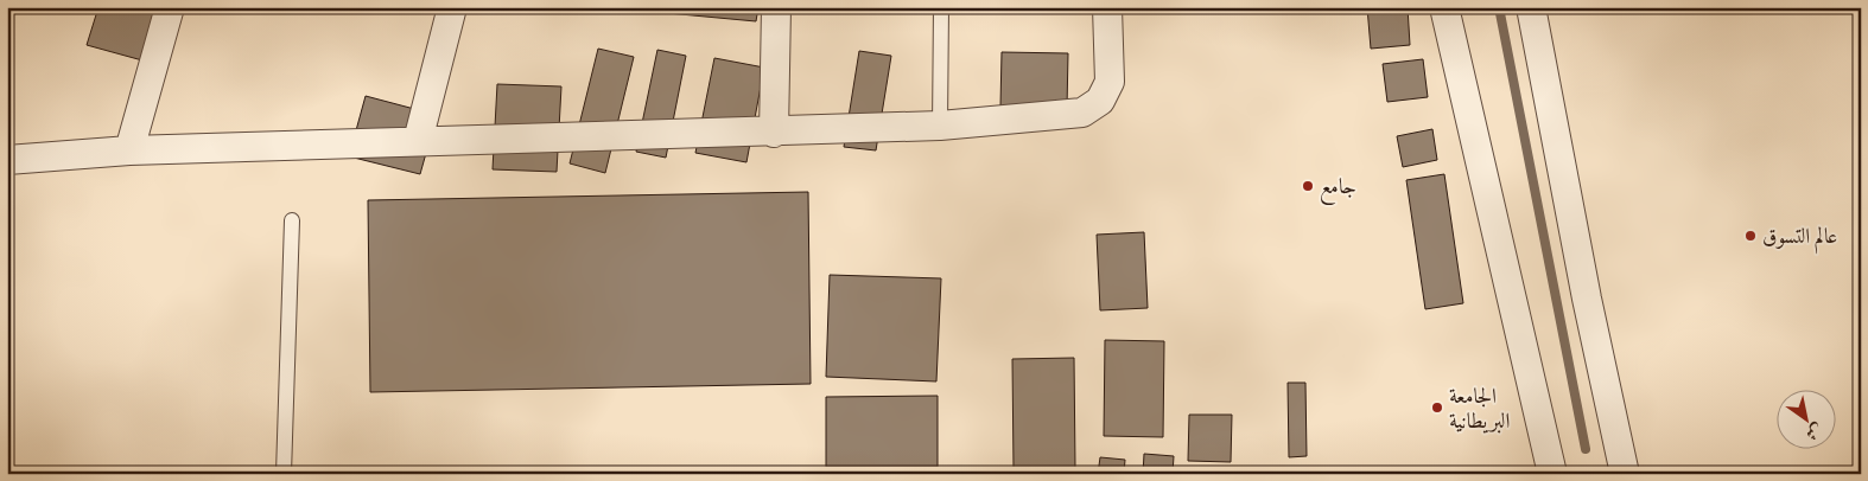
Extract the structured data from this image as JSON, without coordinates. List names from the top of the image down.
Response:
{
  "places": ["جامع", "عالم التسوق", "الجامعة البريطانية"],
  "north": "bottom right"
}
